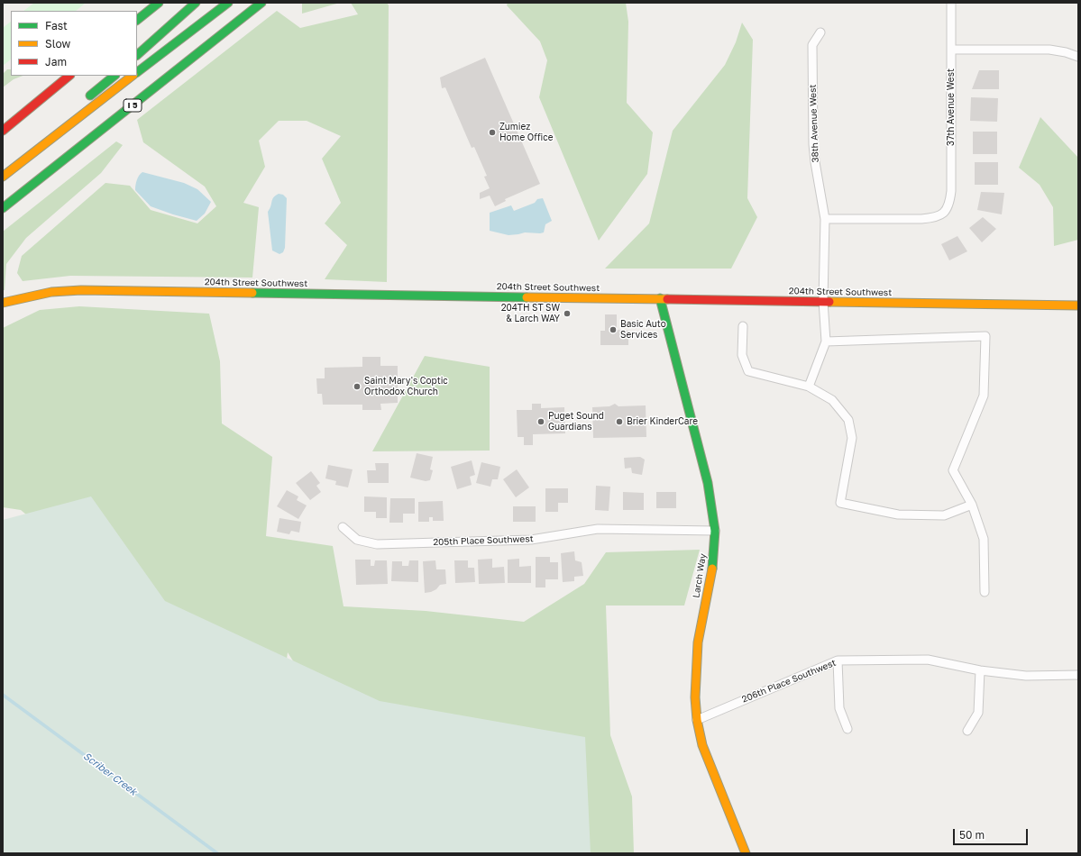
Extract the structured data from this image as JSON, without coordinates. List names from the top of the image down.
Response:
{
  "streets": {
    "main road": ["I 5", "204th Street Southwest", "Larch Way"],
    "street": [
      "37th Avenue West",
      "38th Avenue West",
      "205th Place Southwest",
      "206th Place Southwest"
    ]
  },
  "crossings": [
    ["37th Avenue West", "38th Avenue West"],
    ["38th Avenue West", "204th Street Southwest"],
    ["204th Street Southwest", "Larch Way"],
    ["205th Place Southwest", "Larch Way"],
    ["Larch Way", "206th Place Southwest"]
  ],
  "water": ["Scriber Creek"],
  "places": [
    "Zumiez Home Office",
    "204TH ST SW & Larch WAY",
    "Basic Auto Services",
    "Saint Mary's Coptic Orthodox Church",
    "Puget Sound Guardians",
    "Brier KinderCare"
  ],
  "legend": ["Fast", "Slow", "Jam"],
  "scale_bar": "50 m"
}
